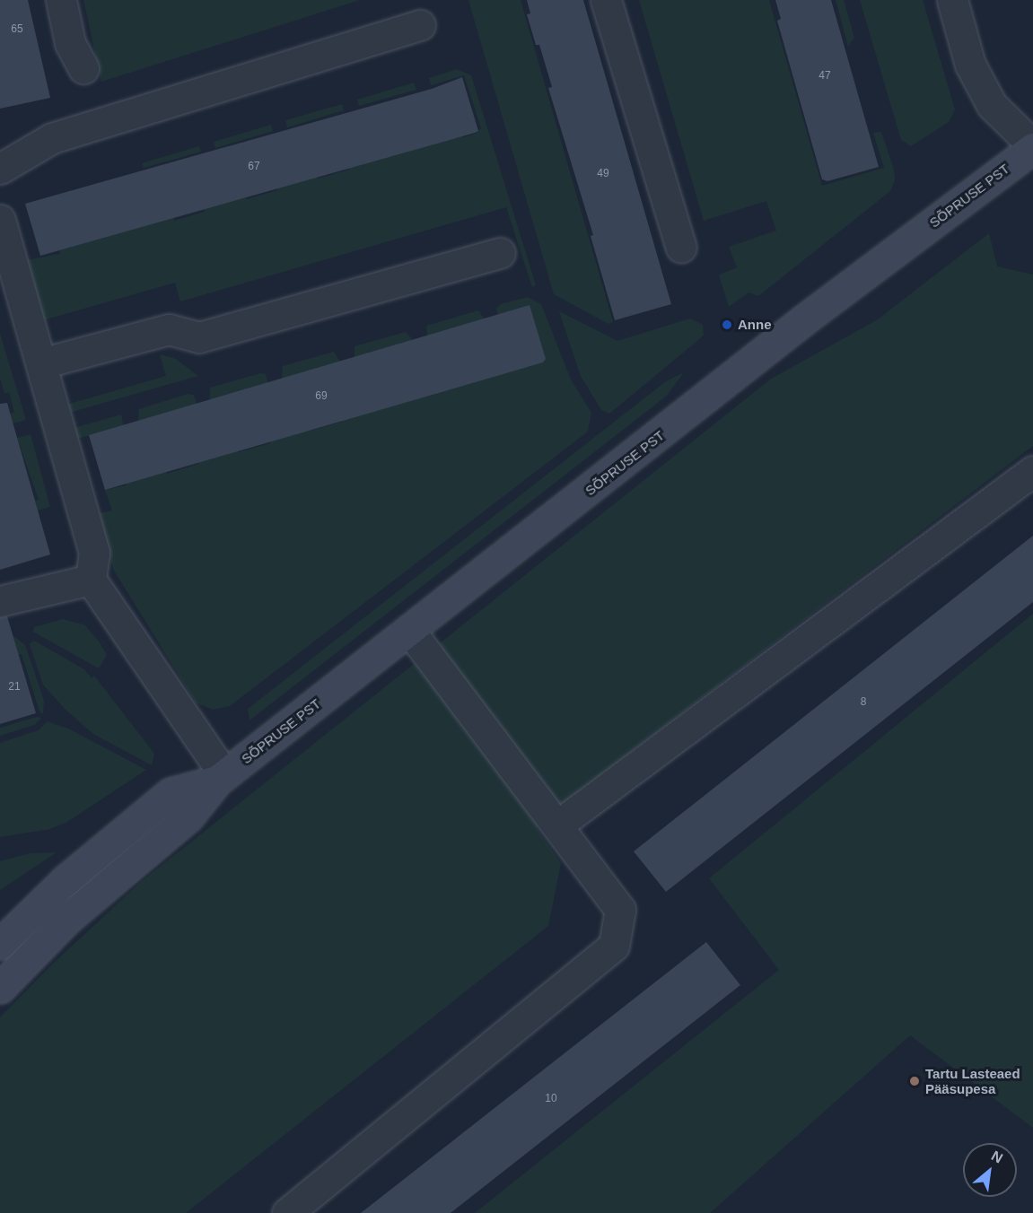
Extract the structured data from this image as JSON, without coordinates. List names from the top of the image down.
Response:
{
  "streets": {
    "main road": ["SÕPRUSE PST"]
  },
  "places": ["Anne", "Tartu Lasteaed Pääsupesa"],
  "house_numbers": [
    "65",
    "47",
    "67",
    "49",
    "69",
    "21",
    "8",
    "10"
  ],
  "north": "top right"
}
